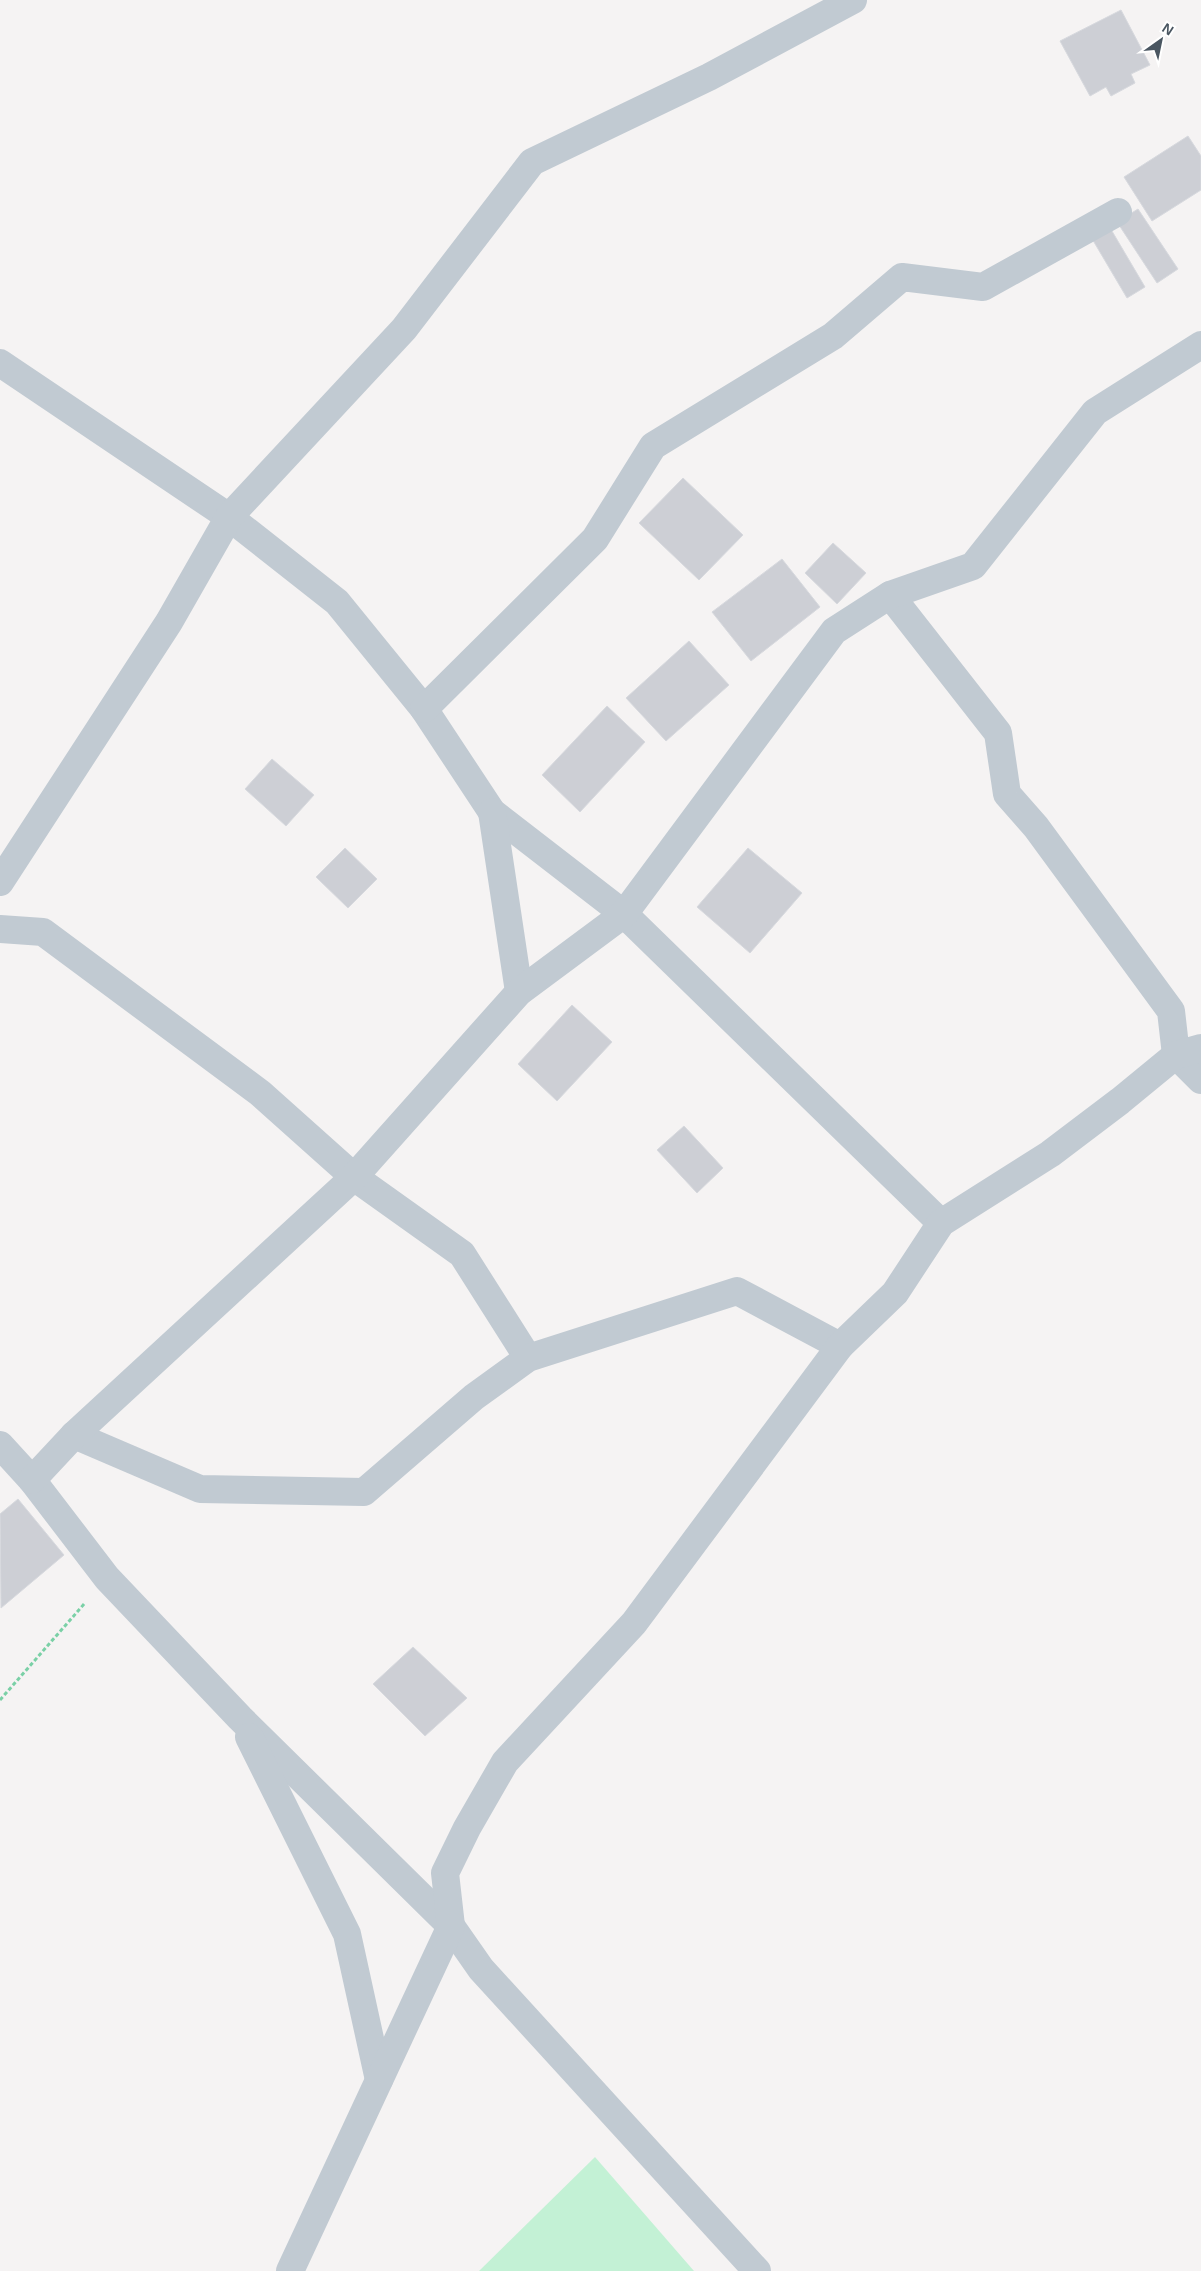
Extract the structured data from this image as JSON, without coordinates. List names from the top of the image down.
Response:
{
  "north": "top right"
}
